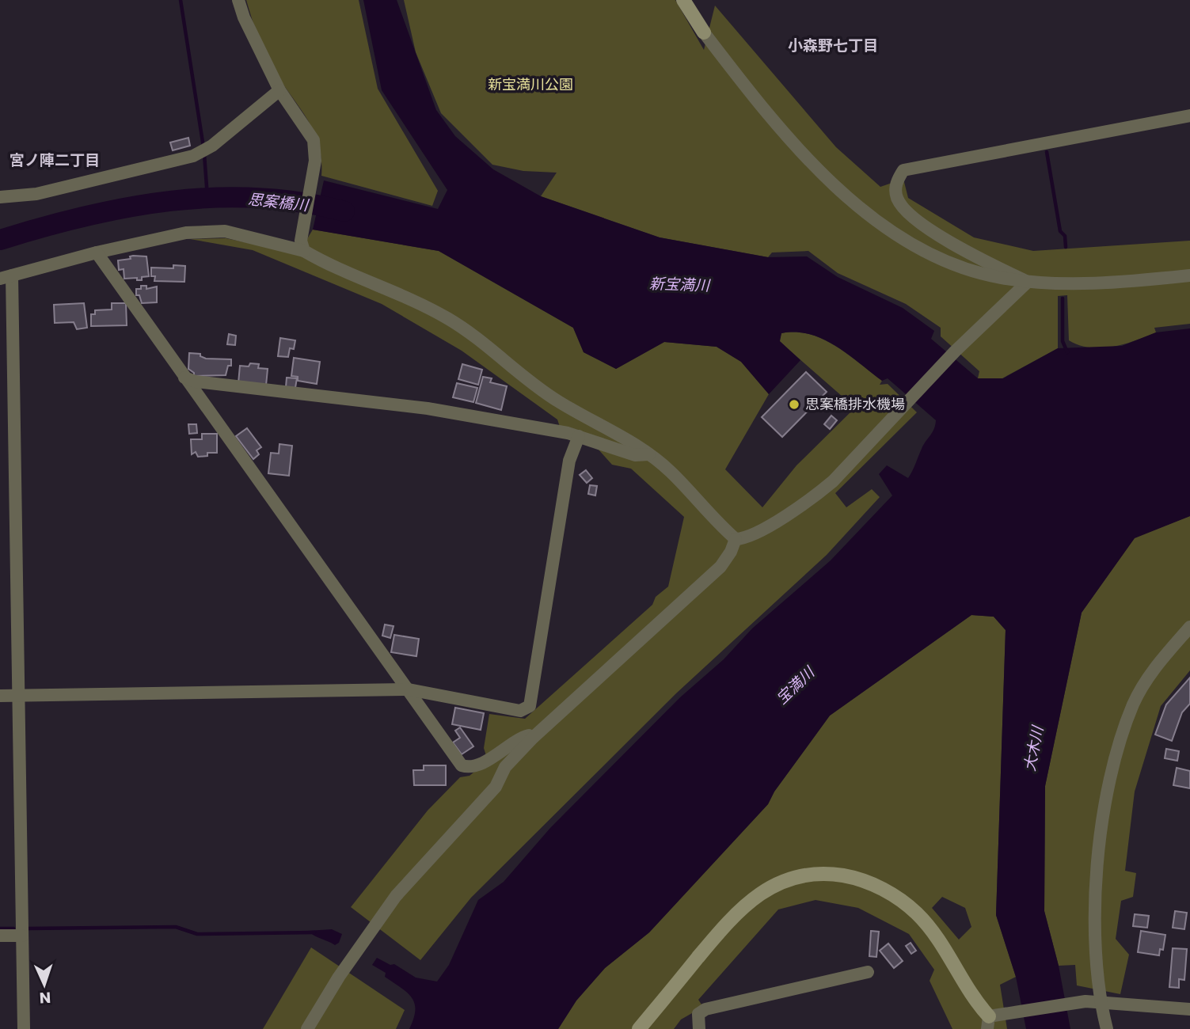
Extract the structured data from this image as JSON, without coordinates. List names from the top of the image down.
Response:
{
  "districts": ["小森野七丁目", "宮ノ陣二丁目"],
  "water": [
    "思案橋川",
    "新宝満川",
    "宝満川",
    "大木川"
  ],
  "parks": ["新宝満川公園"],
  "places": ["思案橋排水機場"],
  "north": "bottom"
}
